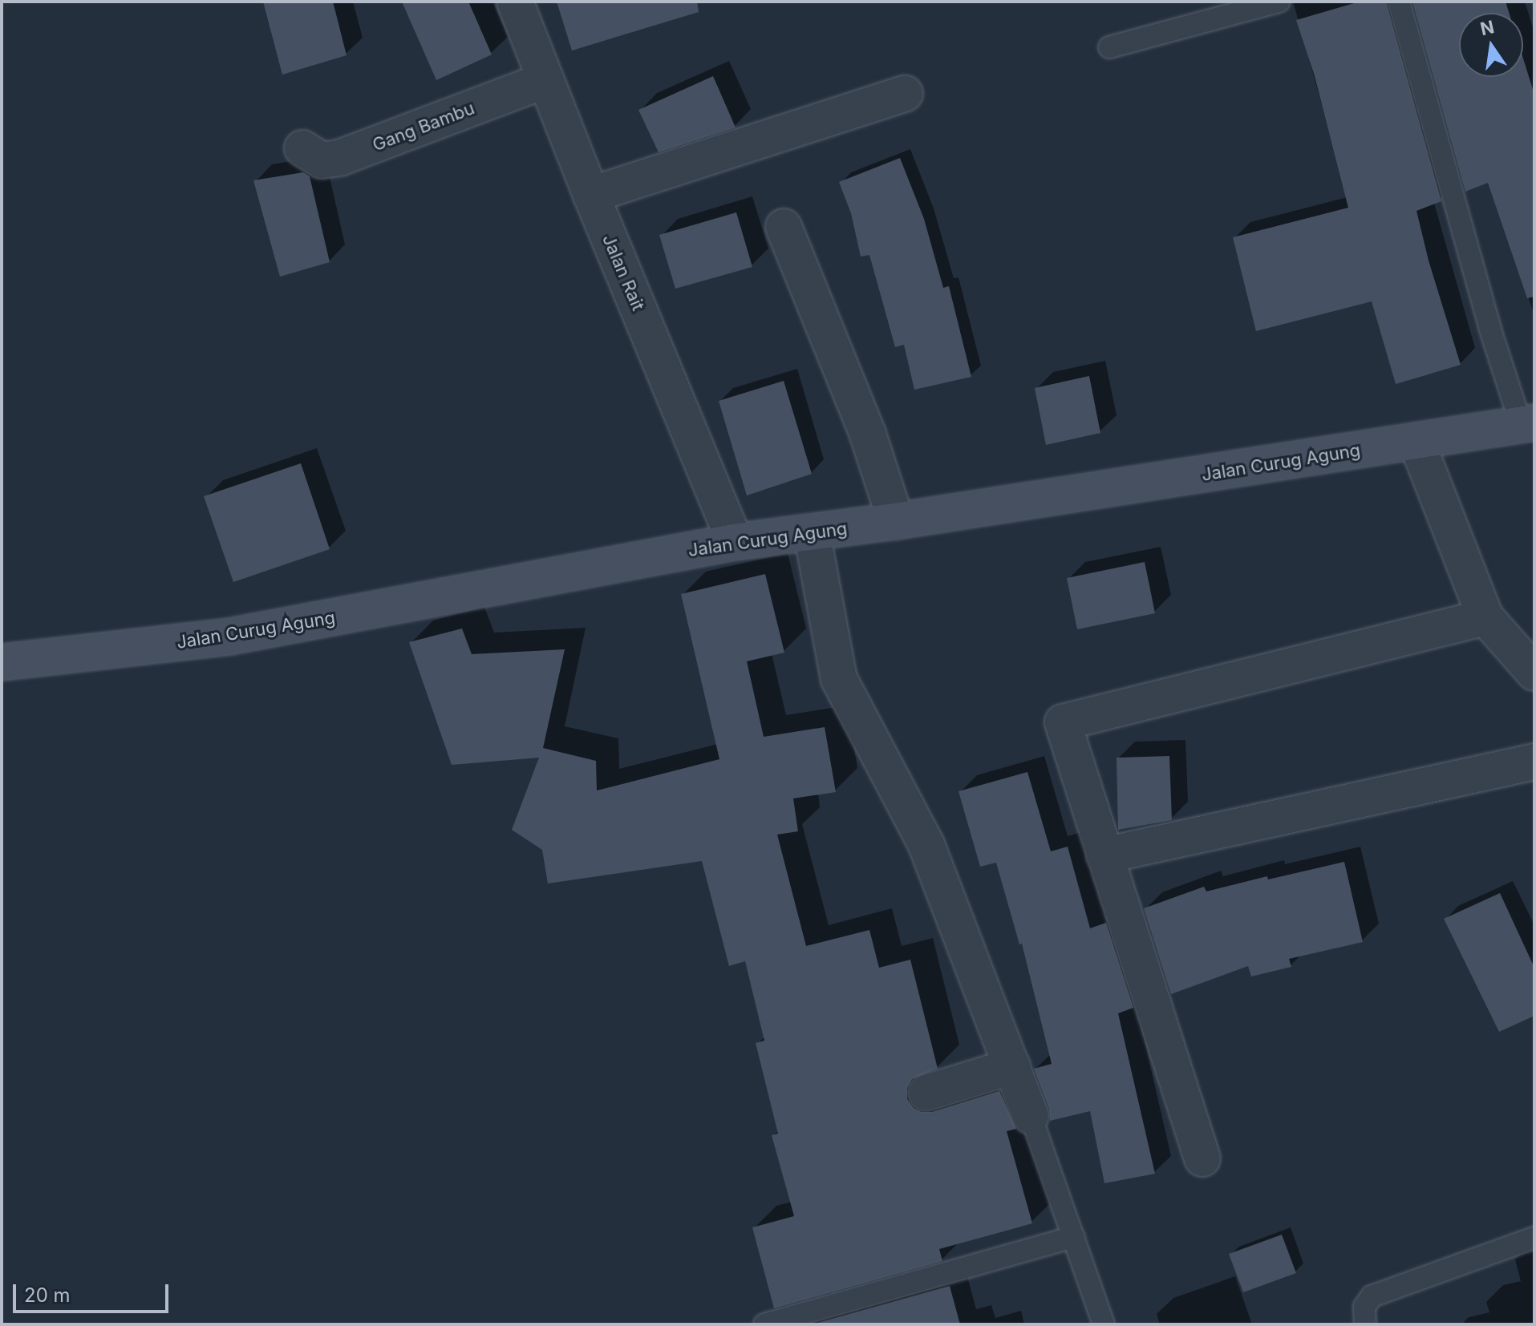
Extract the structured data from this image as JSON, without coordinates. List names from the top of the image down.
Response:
{
  "streets": {
    "street": ["Gang Bambu", "Jalan Rait", "Jalan Curug Agung"]
  },
  "crossings": [
    ["Gang Bambu", "Jalan Rait"],
    ["Jalan Rait", "Jalan Curug Agung"]
  ],
  "scale_bar": "20 m",
  "north": "top"
}
